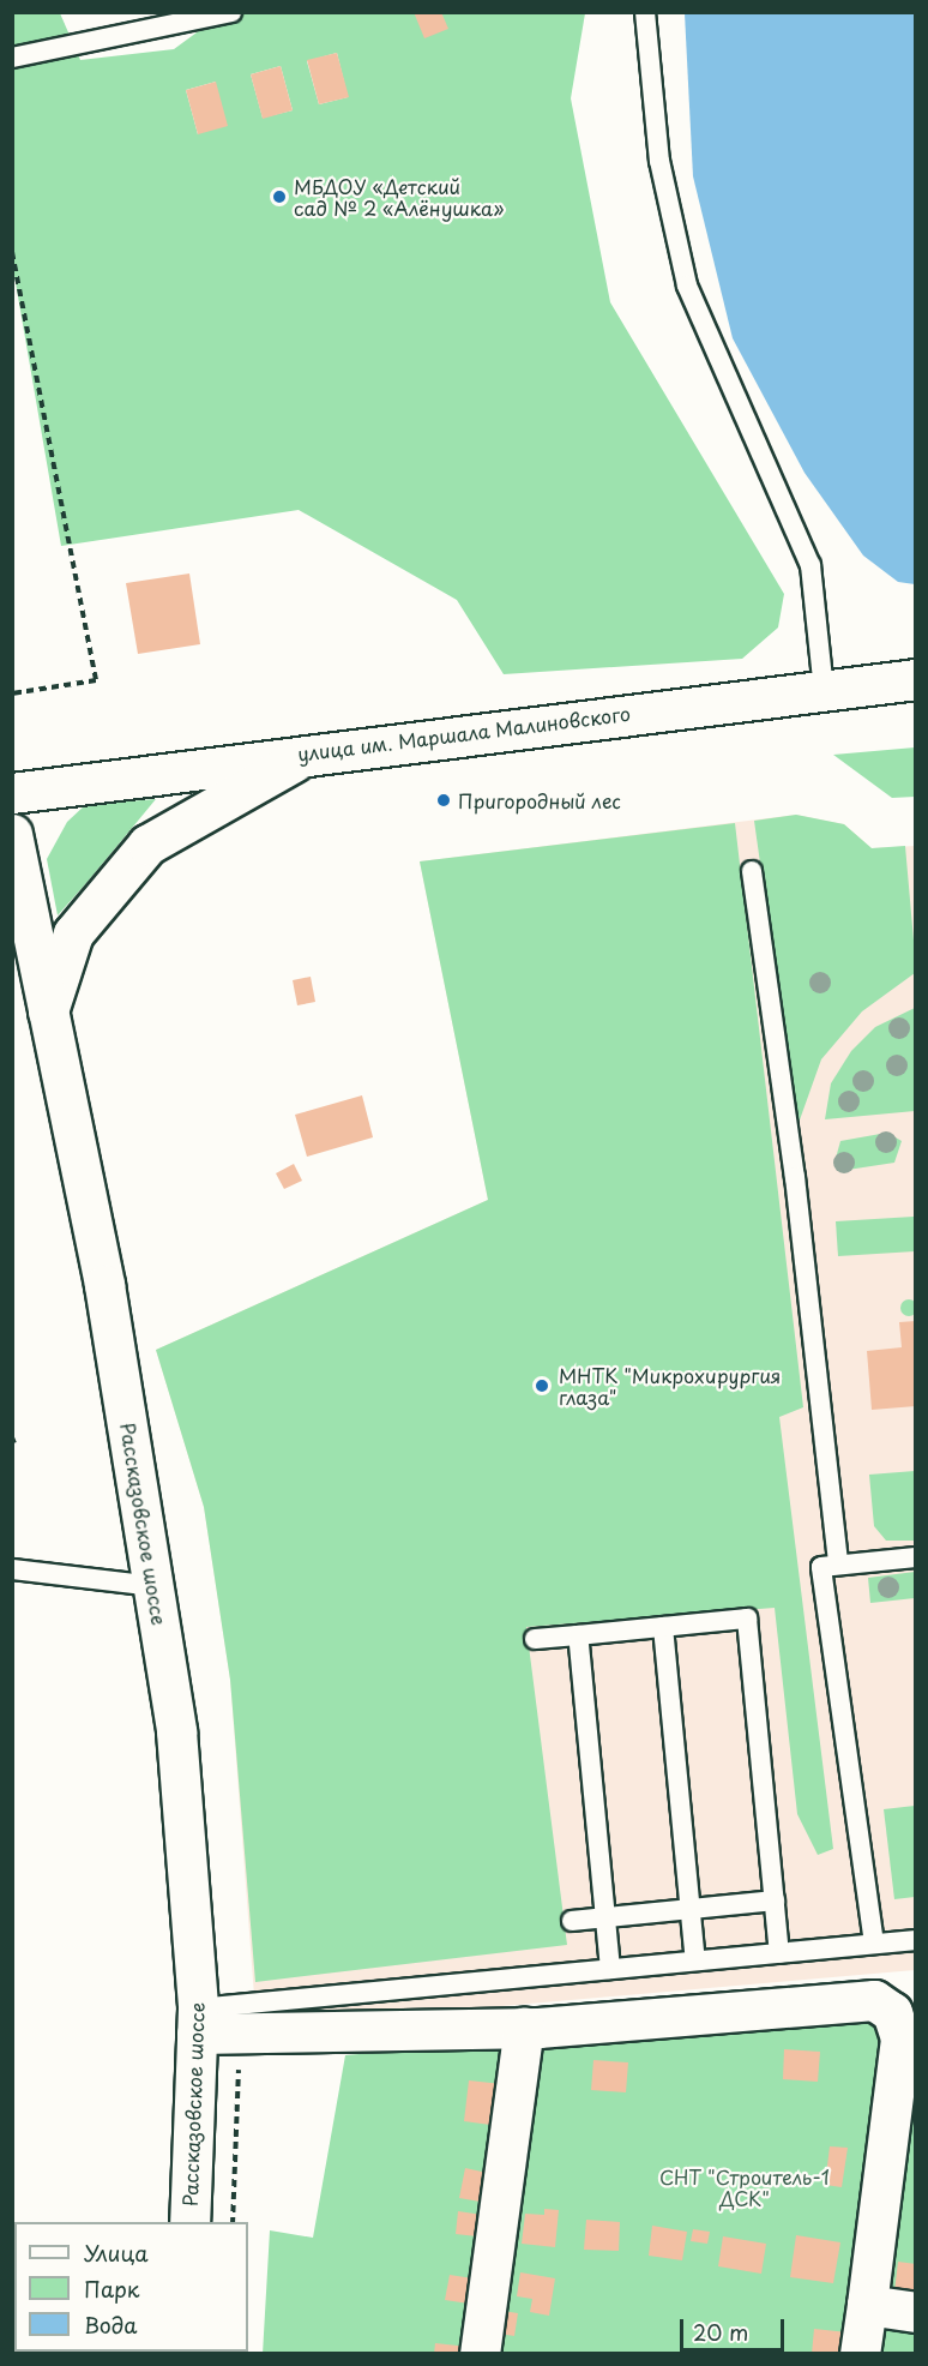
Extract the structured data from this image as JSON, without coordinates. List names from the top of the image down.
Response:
{
  "streets": {
    "street": ["улица им. Маршала Малиновского", "Рассказовское шоссе"]
  },
  "parks": ["СНТ \"Строитель-1 ДСК\""],
  "places": ["МБДОУ «Детский сад № 2 «Алёнушка»", "Пригородный лес", "МНТК \"Микрохирургия глаза\""],
  "legend": ["Улица", "Парк", "Вода"],
  "scale_bar": "20 m"
}
